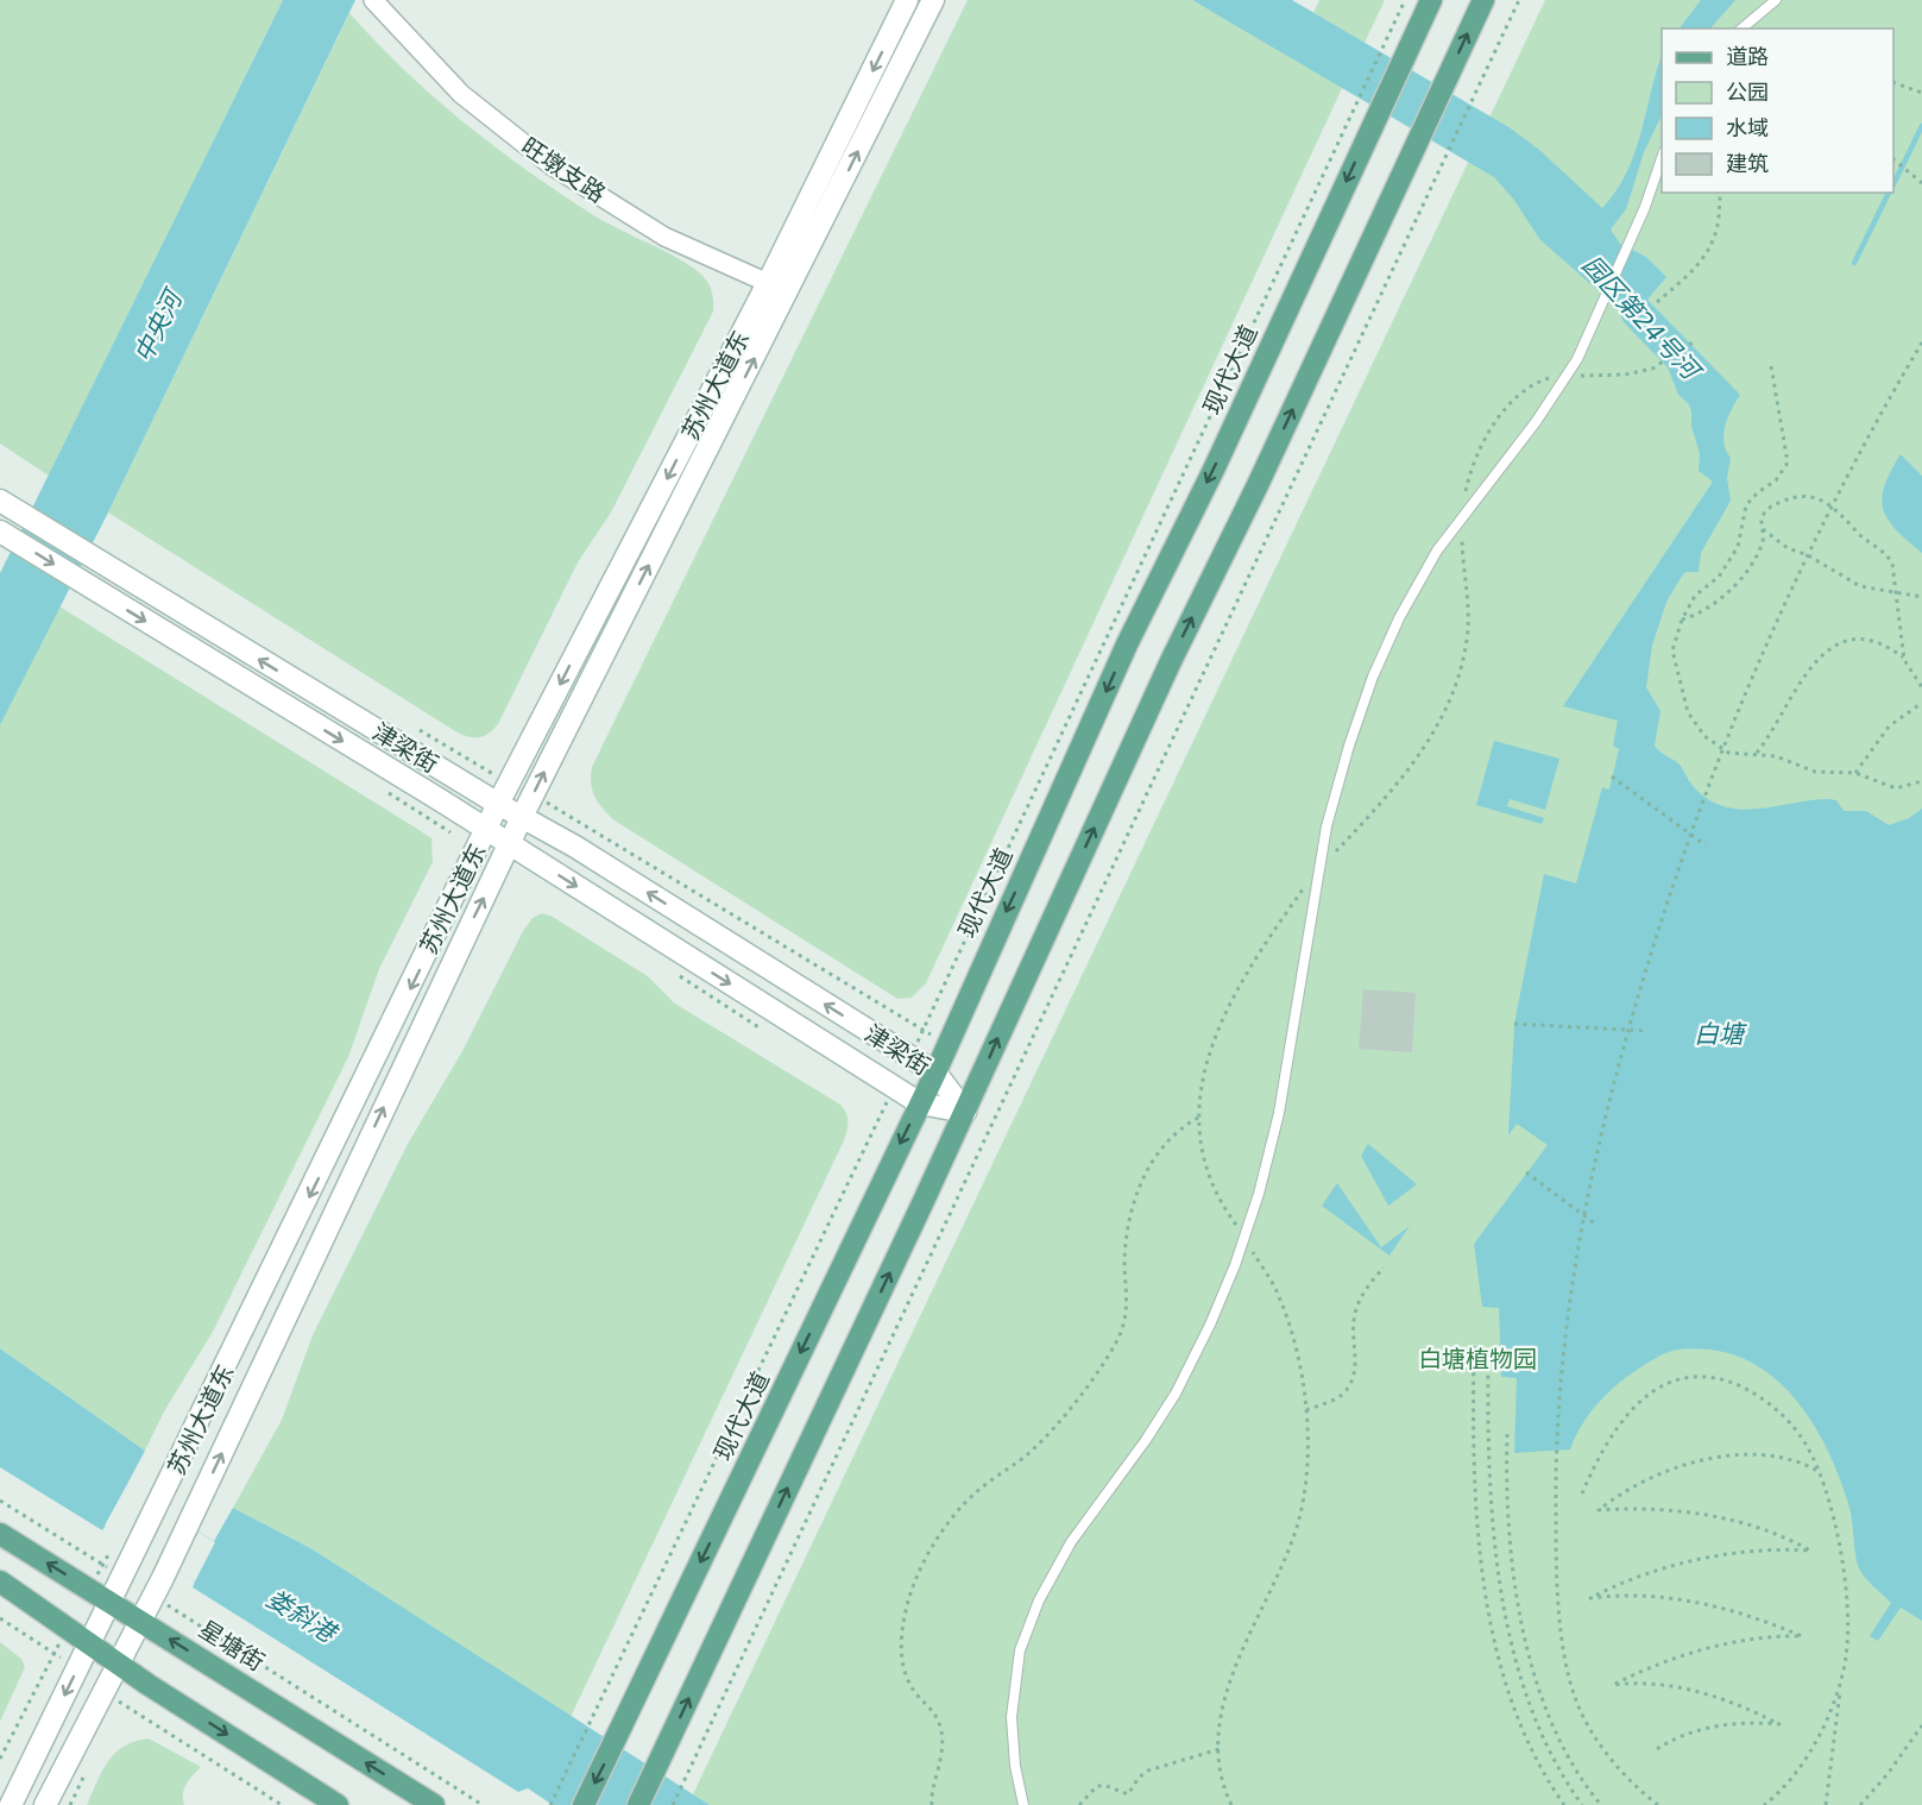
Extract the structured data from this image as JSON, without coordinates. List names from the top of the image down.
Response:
{
  "streets": {
    "main road": [
      "现代大道",
      "苏州大道东",
      "津梁街",
      "星塘街"
    ],
    "street": ["旺墩支路"]
  },
  "crossings": [
    ["旺墩支路", "苏州大道东"],
    ["现代大道", "津梁街"],
    ["苏州大道东", "津梁街"],
    ["苏州大道东", "星塘街"]
  ],
  "water": [
    "园区第24号河",
    "中央河",
    "白塘",
    "娄斜港"
  ],
  "parks": ["白塘植物园"],
  "legend": [
    "道路",
    "公园",
    "水域",
    "建筑"
  ]
}
